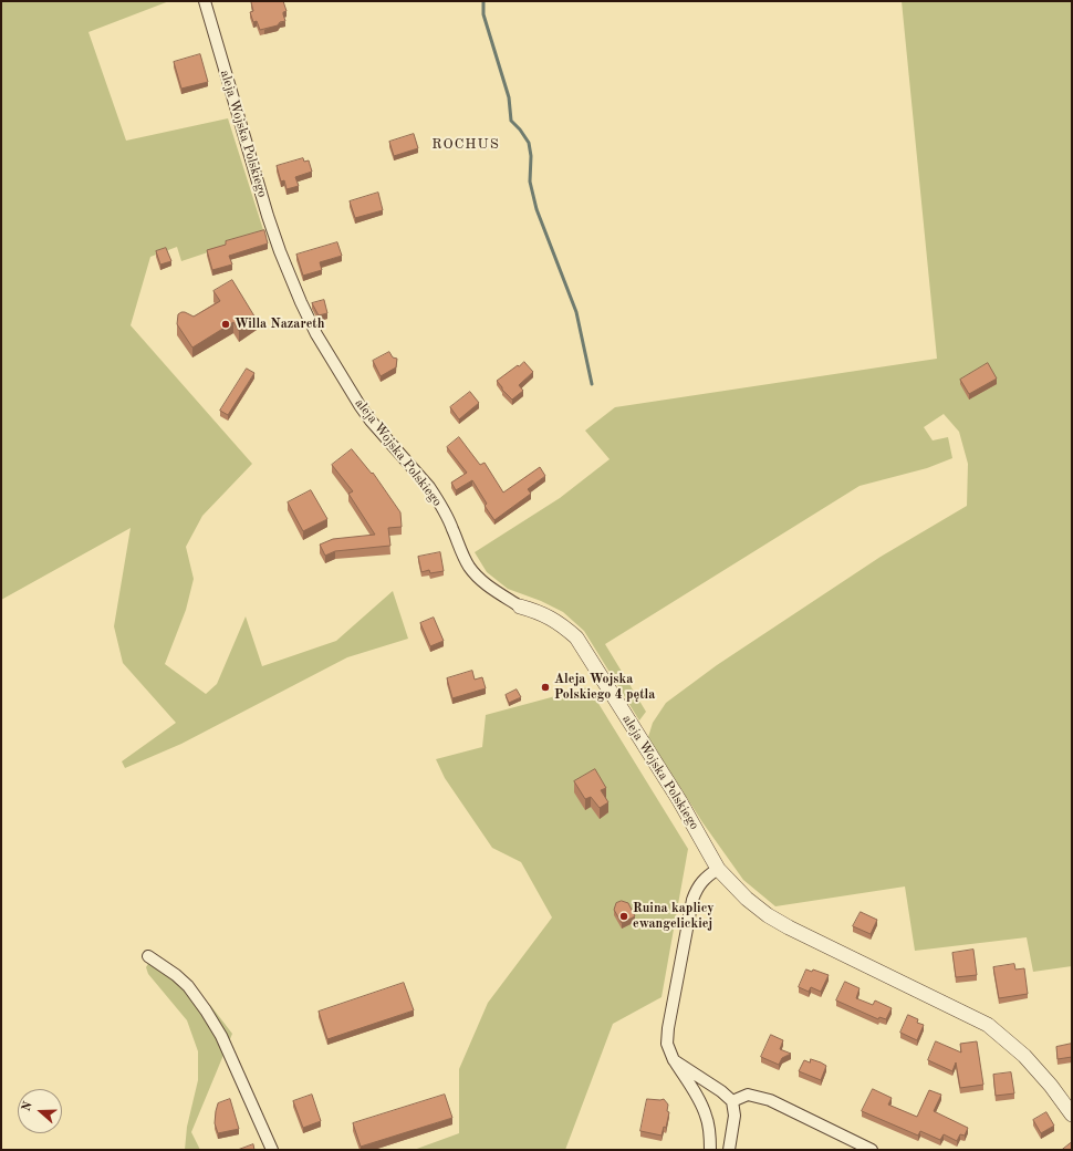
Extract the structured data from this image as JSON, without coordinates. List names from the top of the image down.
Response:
{
  "streets": {
    "street": ["aleja Wojska Polskiego"]
  },
  "districts": ["ROCHUS"],
  "places": ["Willa Nazareth", "Aleja Wojska Polskiego 4 pętla", "Ruina kaplicy ewangelickiej"],
  "north": "left"
}
